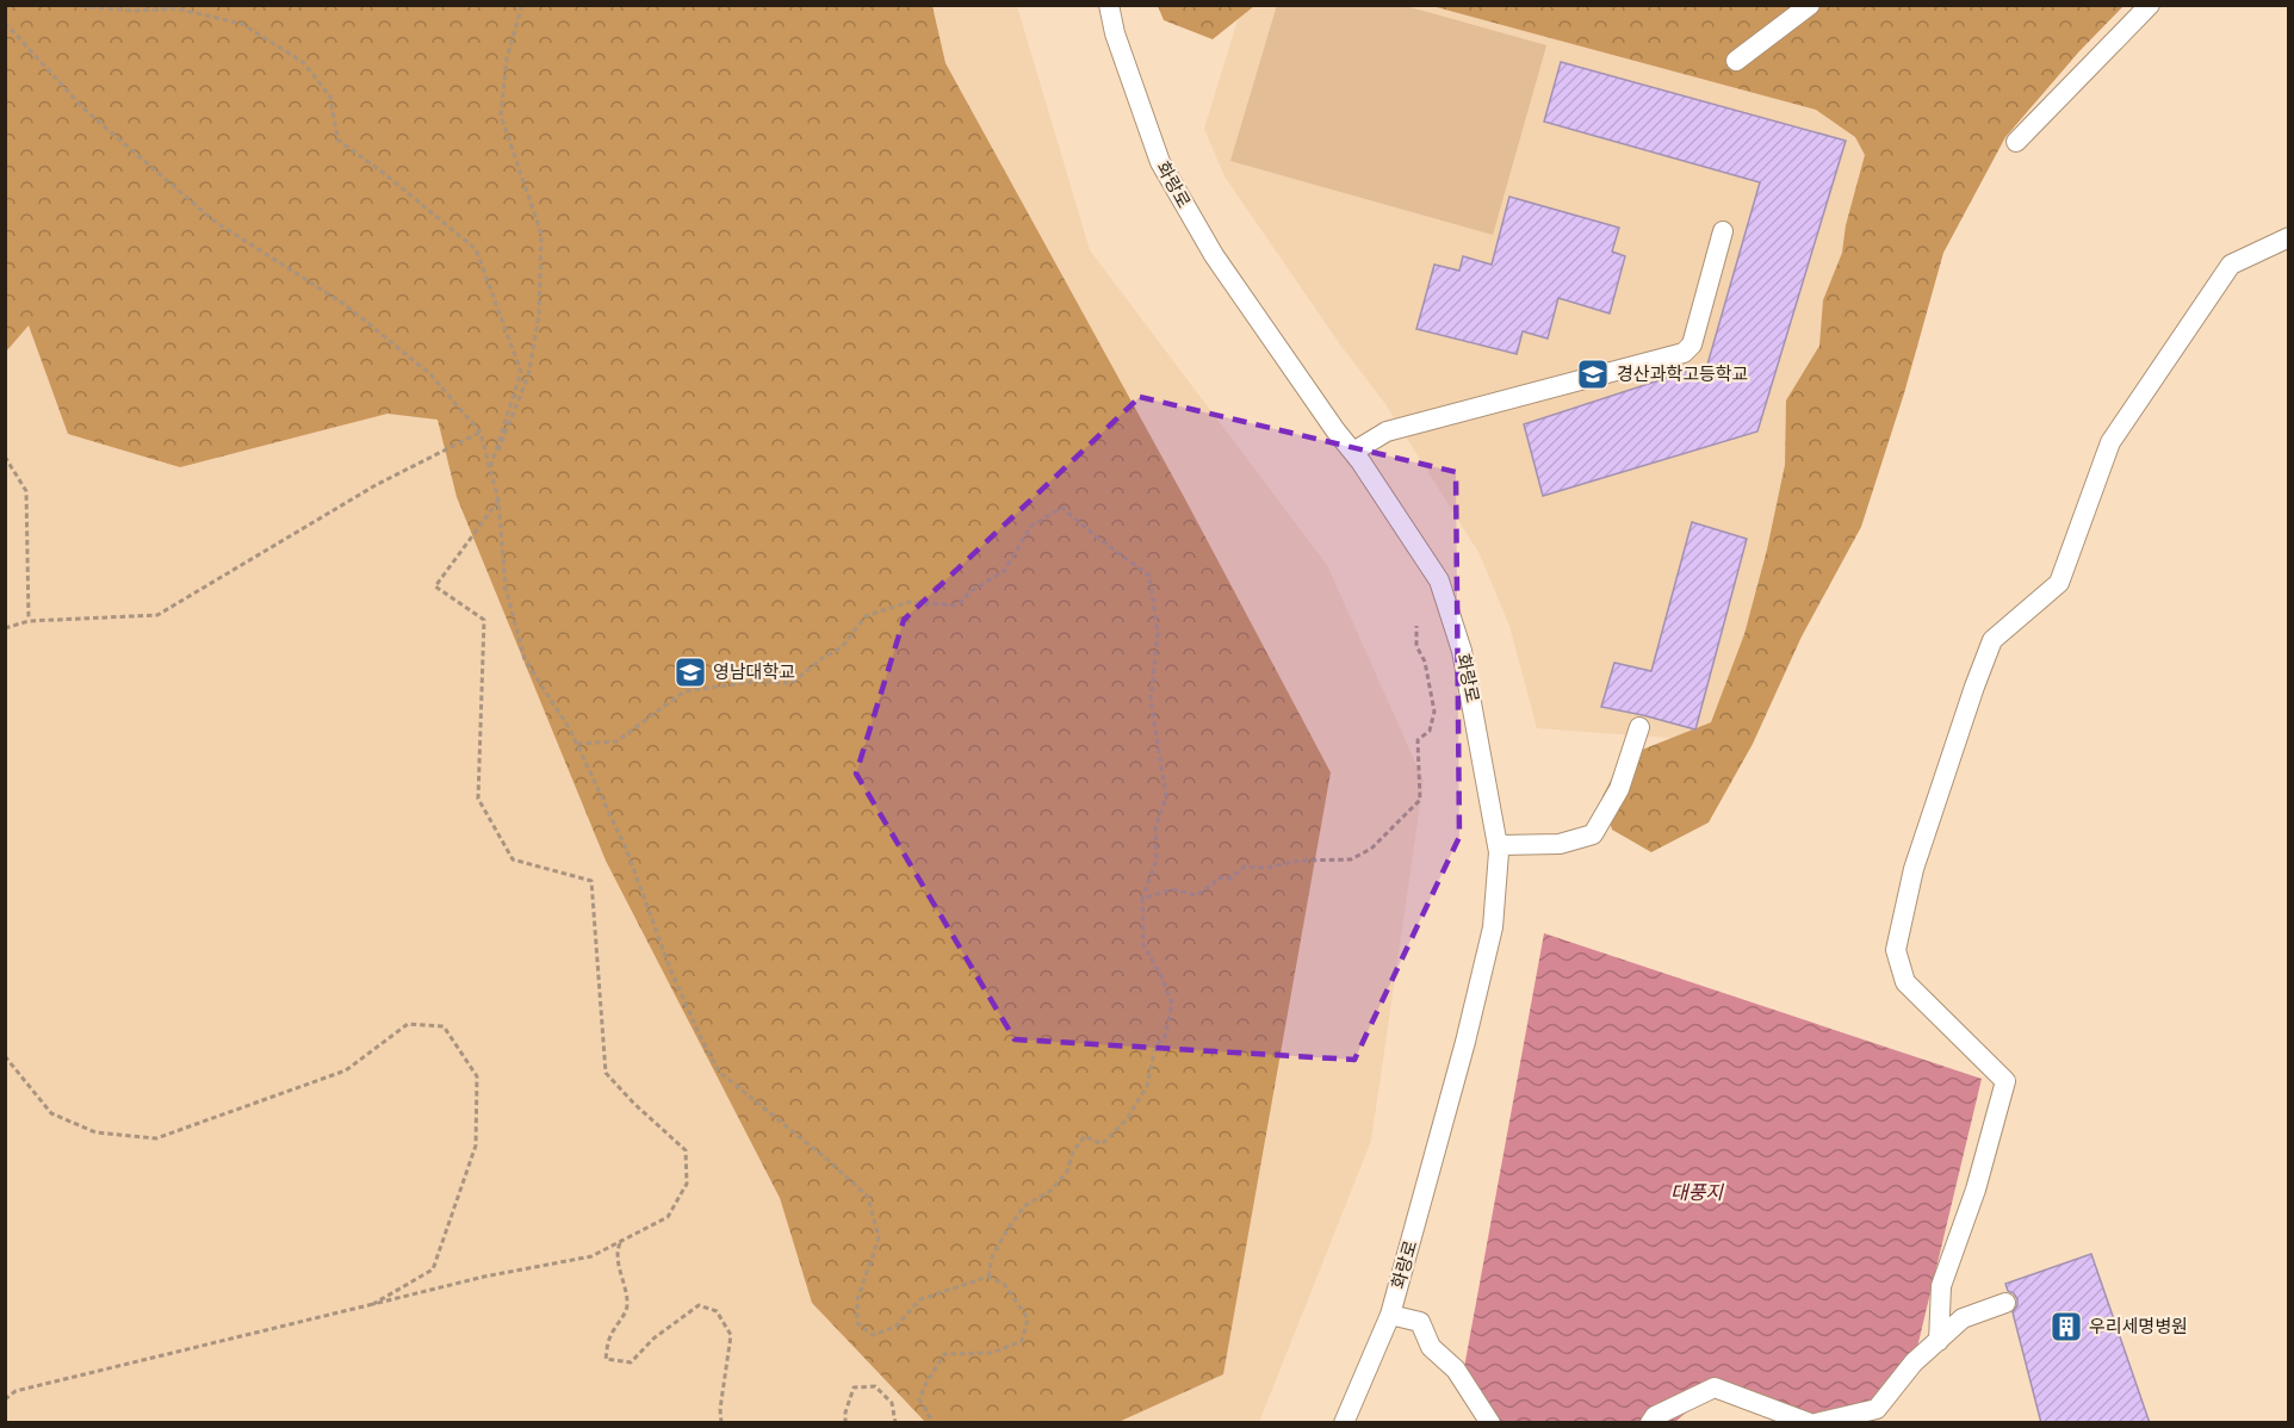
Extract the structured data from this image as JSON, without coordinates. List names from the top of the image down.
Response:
{
  "streets": {
    "street": ["화랑로"]
  },
  "water": ["대풍지"],
  "places": {
    "school or university": ["경산과학고등학교", "영남대학교"],
    "building": ["우리세명병원"]
  }
}
